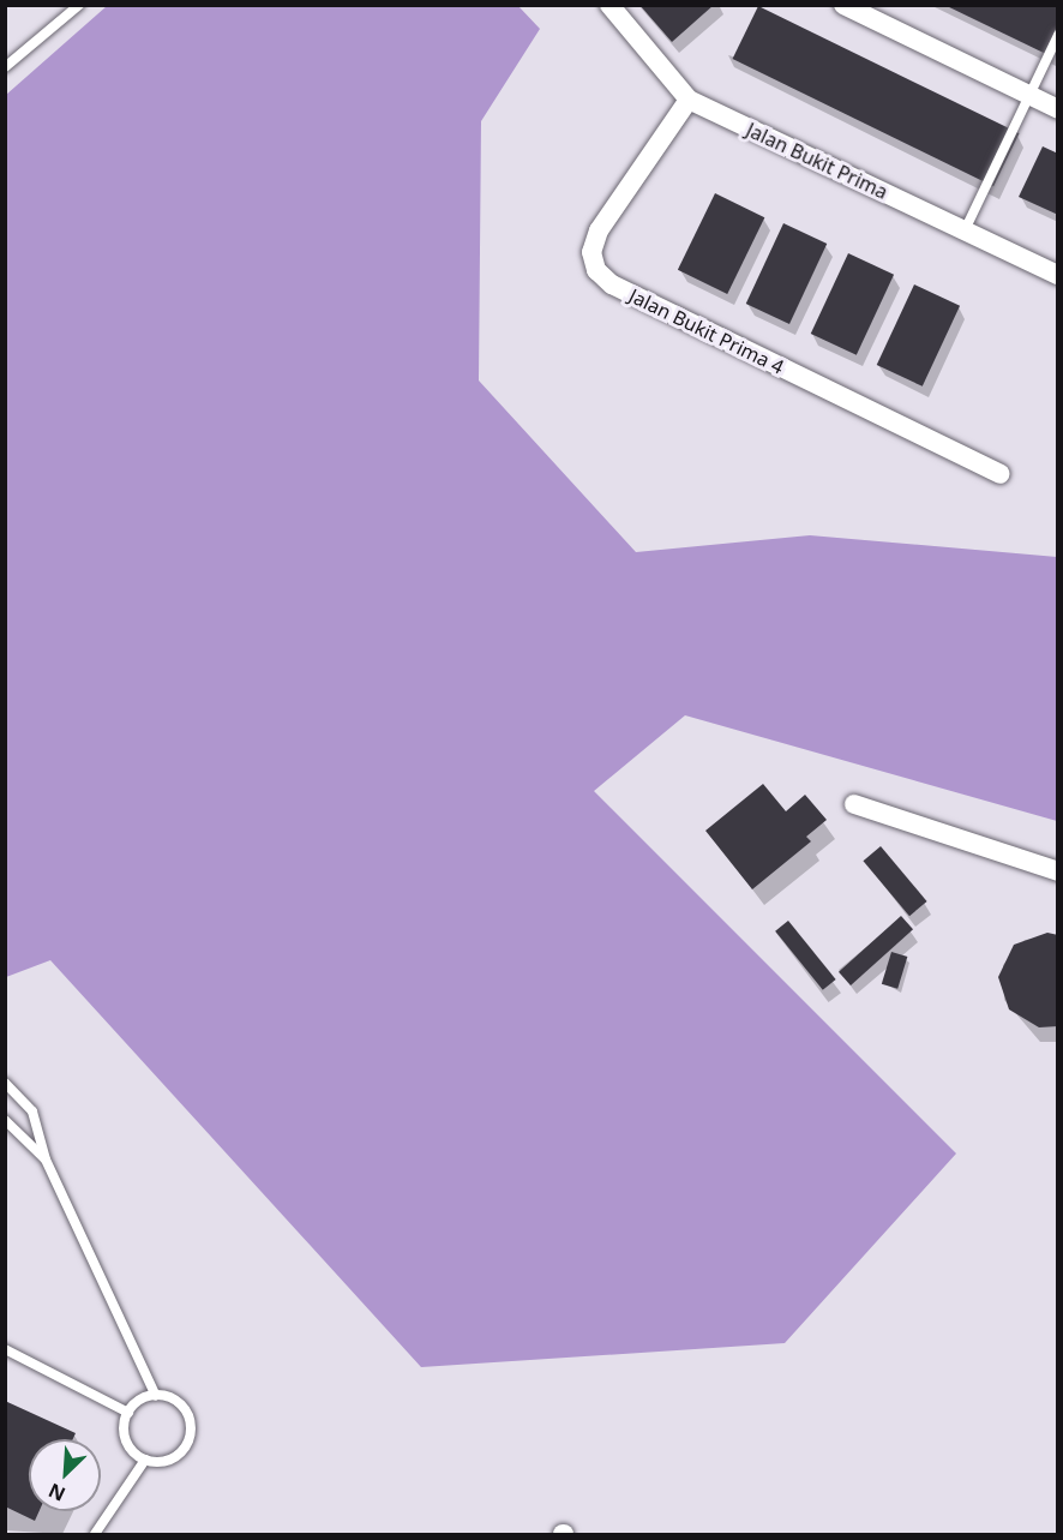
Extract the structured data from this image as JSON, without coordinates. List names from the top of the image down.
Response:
{
  "streets": {
    "street": ["Jalan Bukit Prima", "Jalan Bukit Prima 4"]
  },
  "crossings": [
    ["Jalan Bukit Prima", "Jalan Bukit Prima 4"]
  ],
  "north": "bottom left"
}
